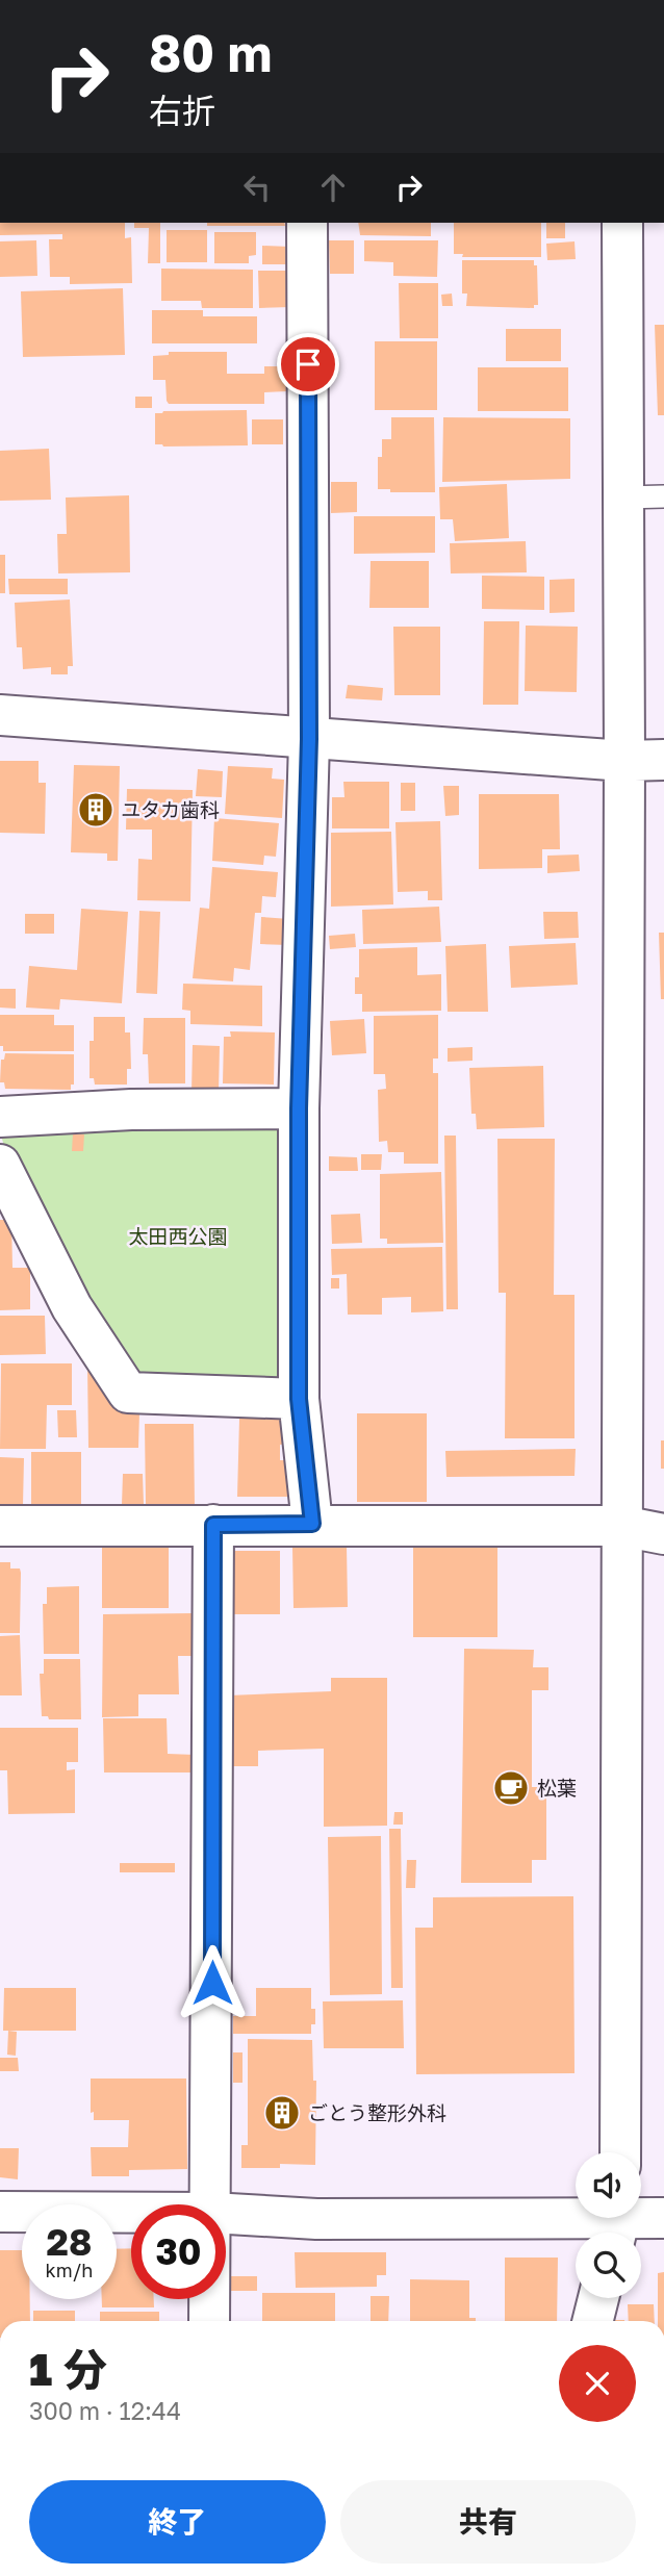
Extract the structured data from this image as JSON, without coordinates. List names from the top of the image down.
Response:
{
  "parks": ["太田西公園"],
  "places": {
    "building": ["ユタカ歯科", "ごとう整形外科"],
    "cafe": ["松葉"]
  },
  "page": {
    "turn": ["80 m", "右折"],
    "speed": "28 km/h",
    "limit": "30",
    "heading": ["1 分", "300 m · 12:44"],
    "buttons": ["終了", "共有"]
  }
}
